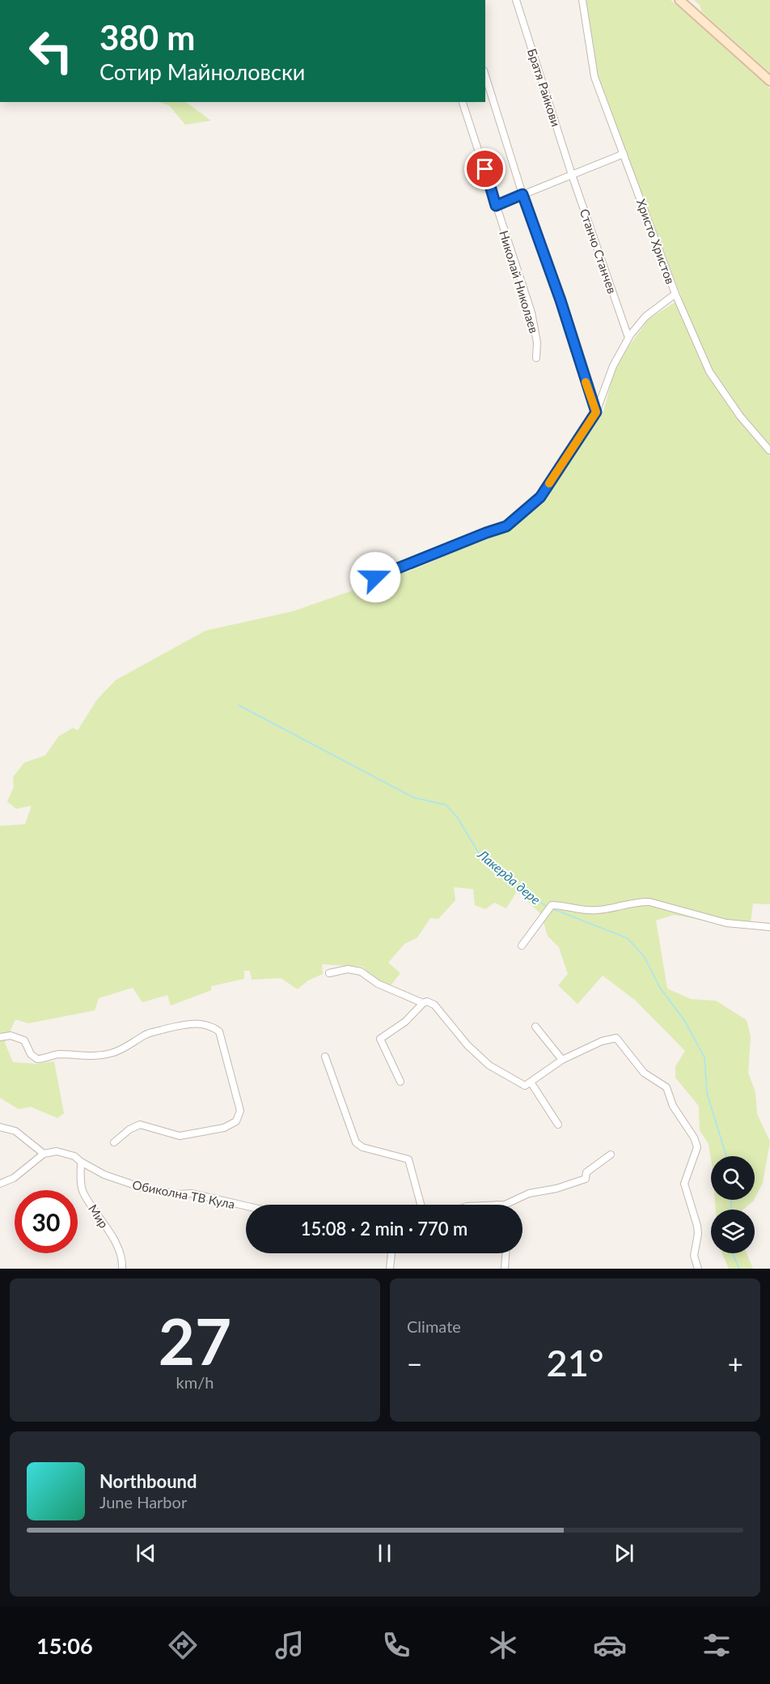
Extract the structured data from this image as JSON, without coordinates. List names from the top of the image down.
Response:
{
  "streets": {
    "street": [
      "Братя Райкови",
      "Христо Христов",
      "Станчо Станчев",
      "Николай Николаев",
      "Обиколна ТВ Кула",
      "Мир"
    ]
  },
  "crossings": [
    ["Братя Райкови", "Станчо Станчев"],
    ["Христо Христов", "Станчо Станчев"],
    ["Обиколна ТВ Кула", "Мир"]
  ],
  "water": ["Лакерда дере"],
  "page": {
    "turn": ["380 m", "Сотир Майноловски"],
    "limit": "30",
    "trip": "15:08 · 2 min · 770 m",
    "tile": [
      ["27", "km/h"],
      "Climate"
    ],
    "heat": ["−", "21°", "+"],
    "song": ["Northbound", "June Harbor"],
    "tabs": "15:06"
  }
}
